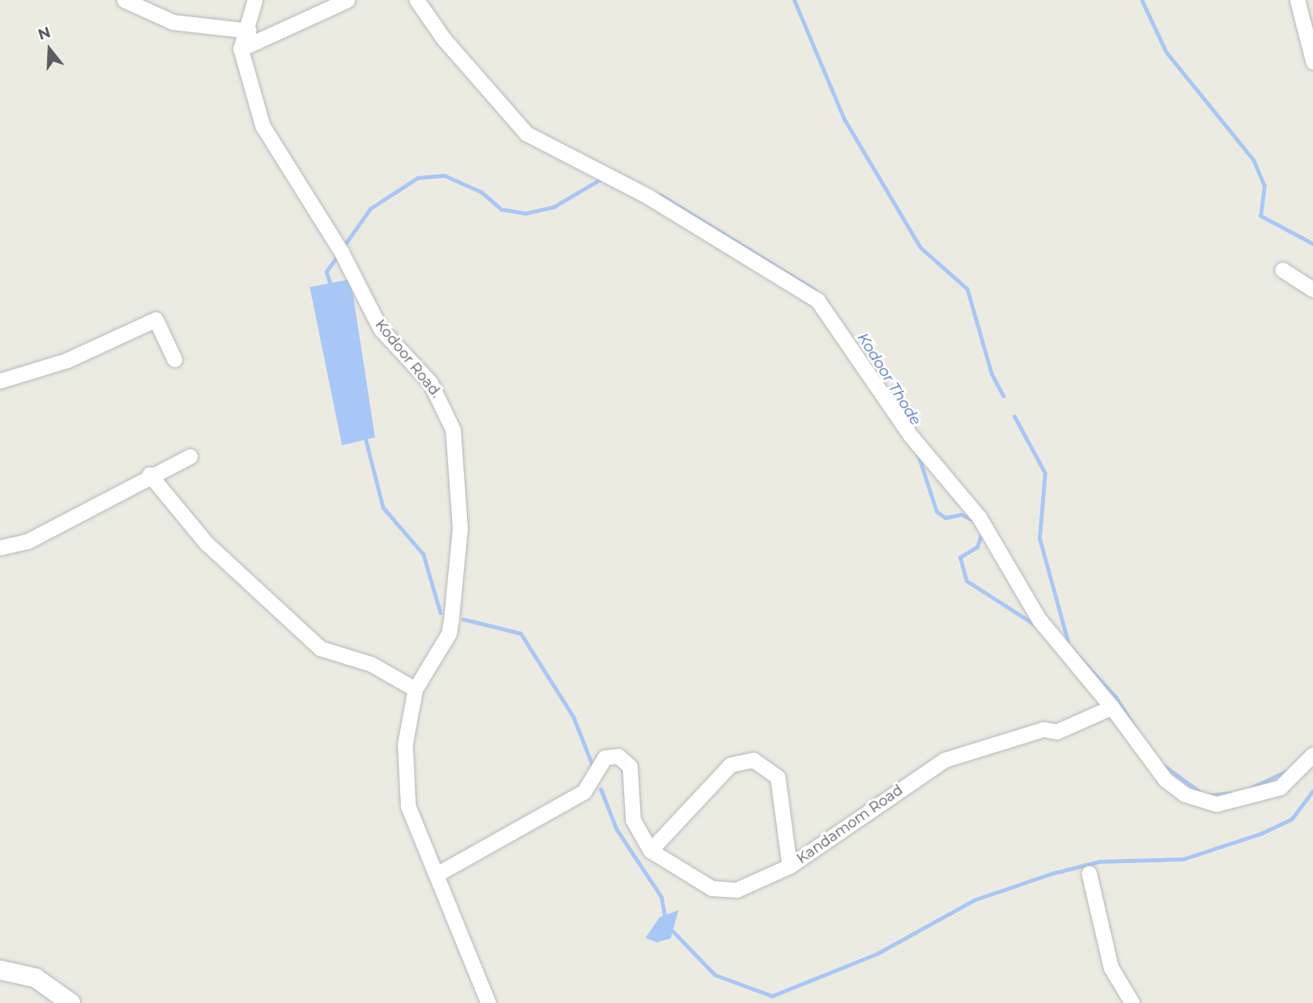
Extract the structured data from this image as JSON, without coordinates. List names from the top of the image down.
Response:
{
  "streets": {
    "street": ["Kodoor Road.", "Kandamom Road"]
  },
  "crossings": [
    ["Kodoor Road.", "Kandamom Road"]
  ],
  "water": ["Kodoor Thode"],
  "north": "top"
}
